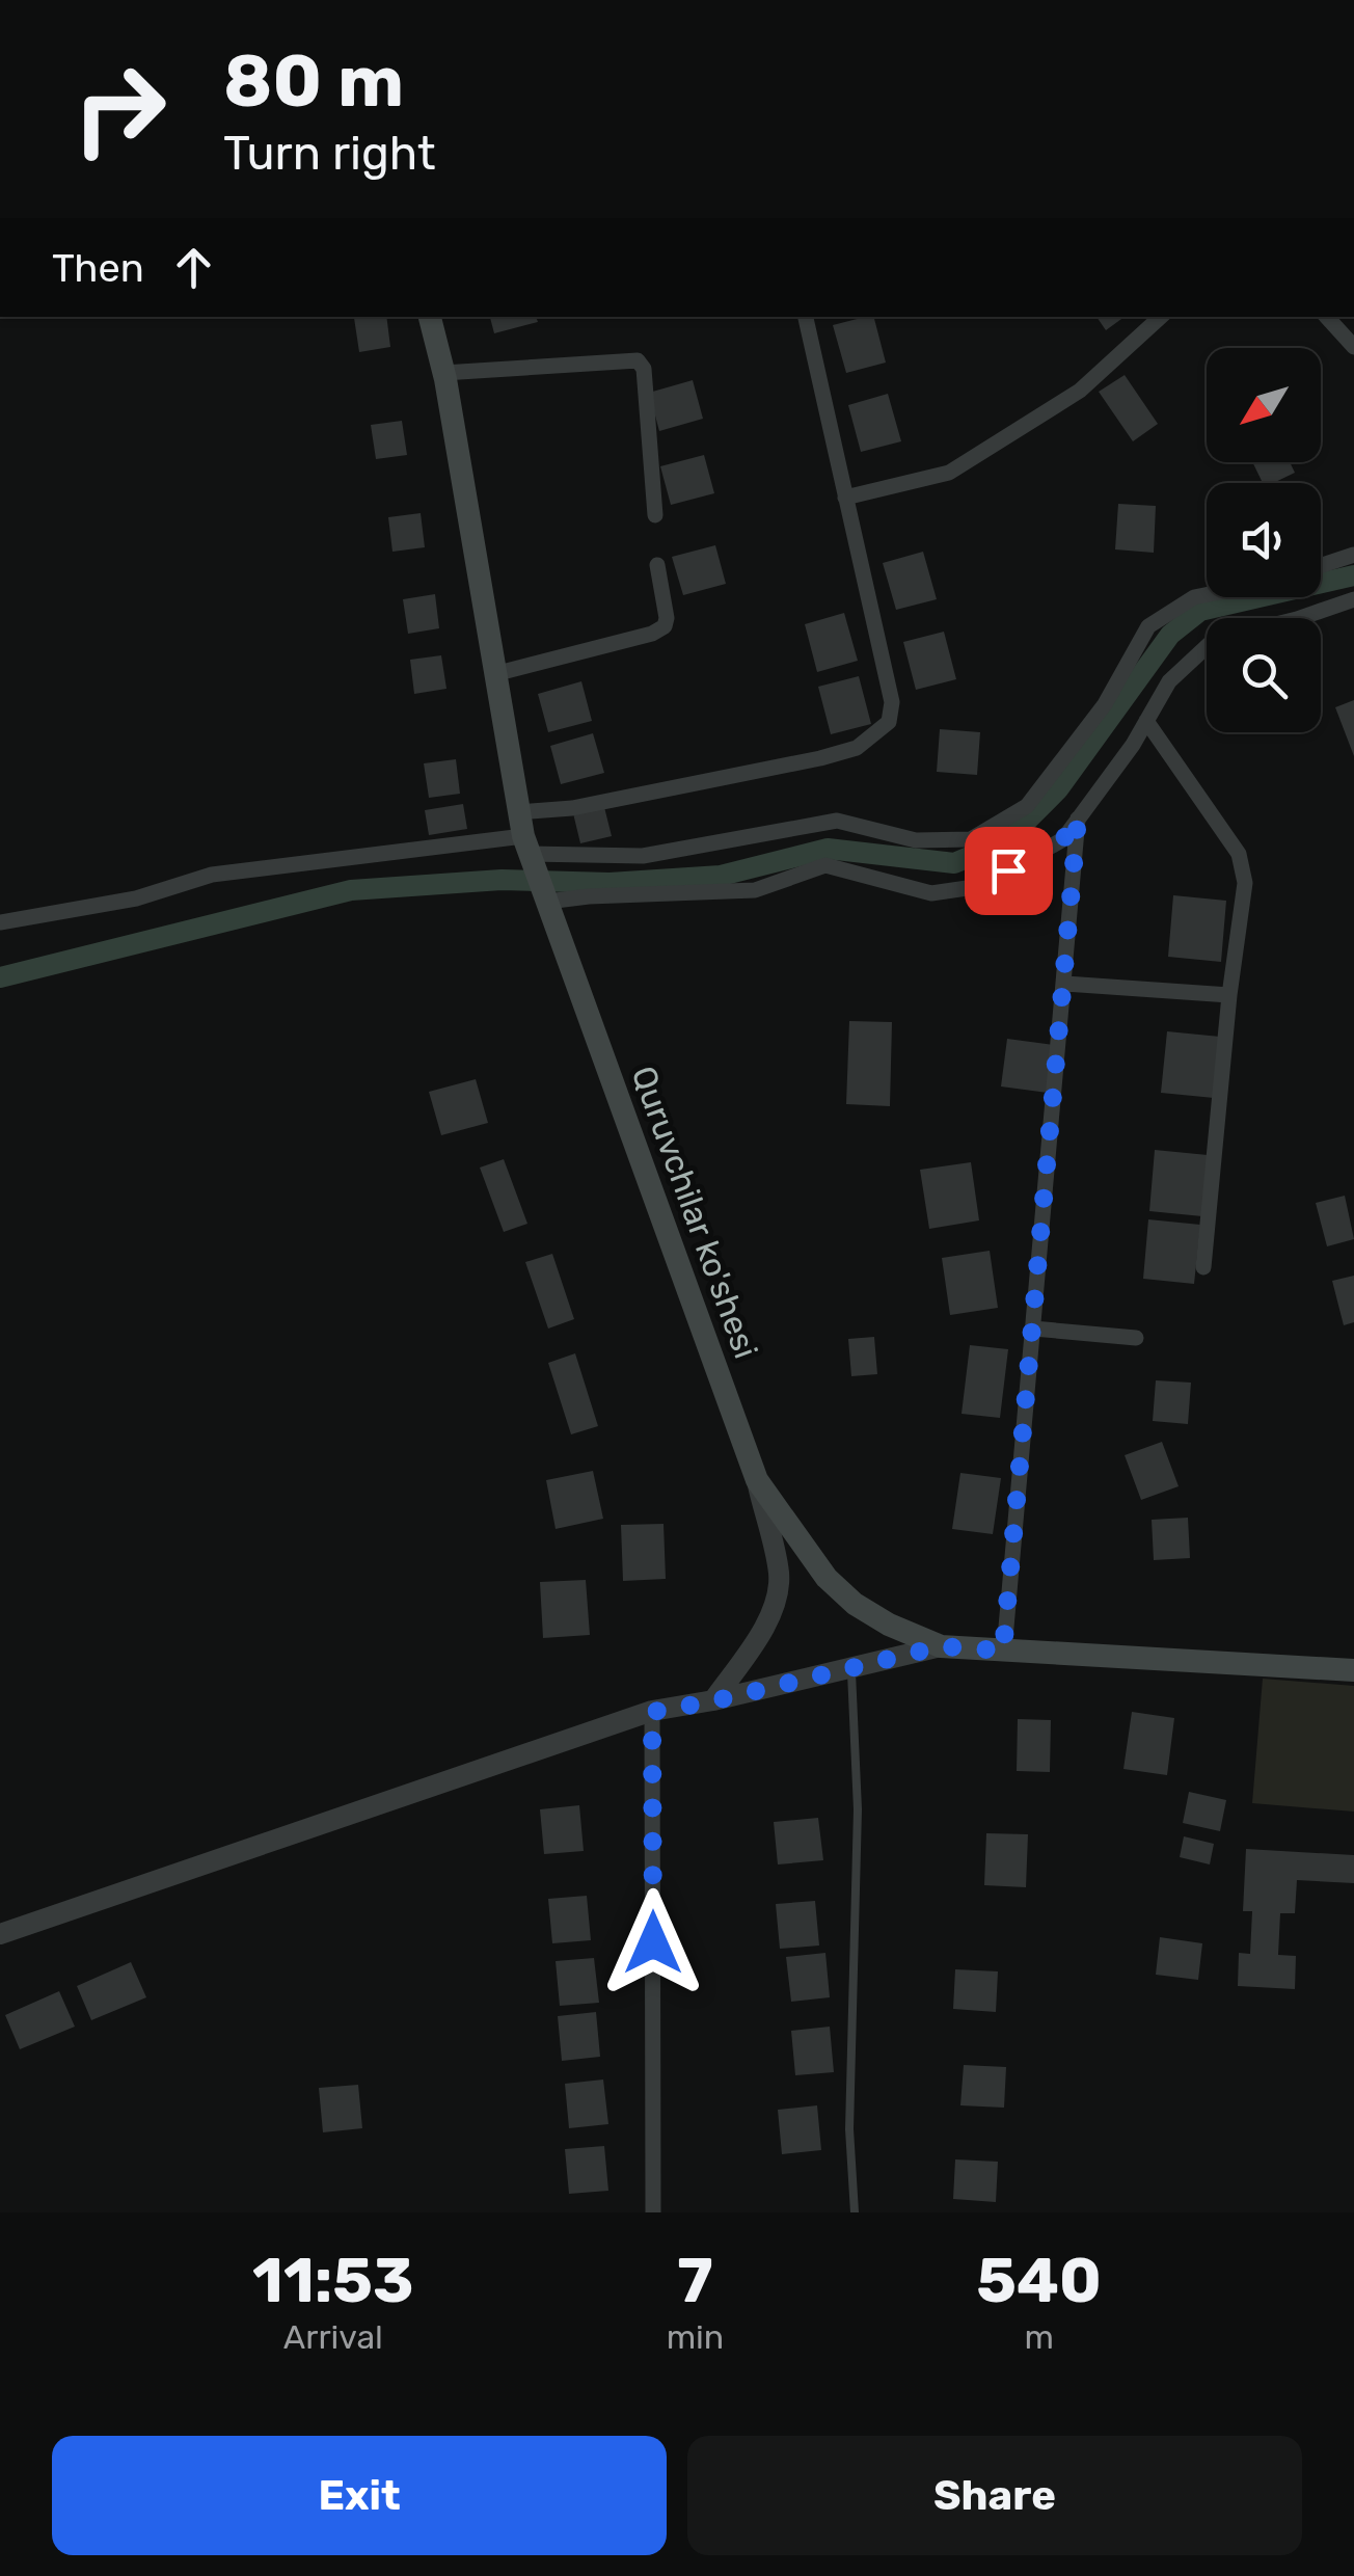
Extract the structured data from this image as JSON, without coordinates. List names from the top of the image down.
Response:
{
  "streets": {
    "main road": ["Quruvchilar ko'shesi"]
  },
  "north": "bottom left",
  "page": {
    "turn": ["80 m", "Turn right"],
    "then": "Then",
    "eta": [
      "11:53",
      "Arrival",
      "7",
      "min",
      "540",
      "m"
    ],
    "buttons": ["Exit", "Share"]
  }
}
